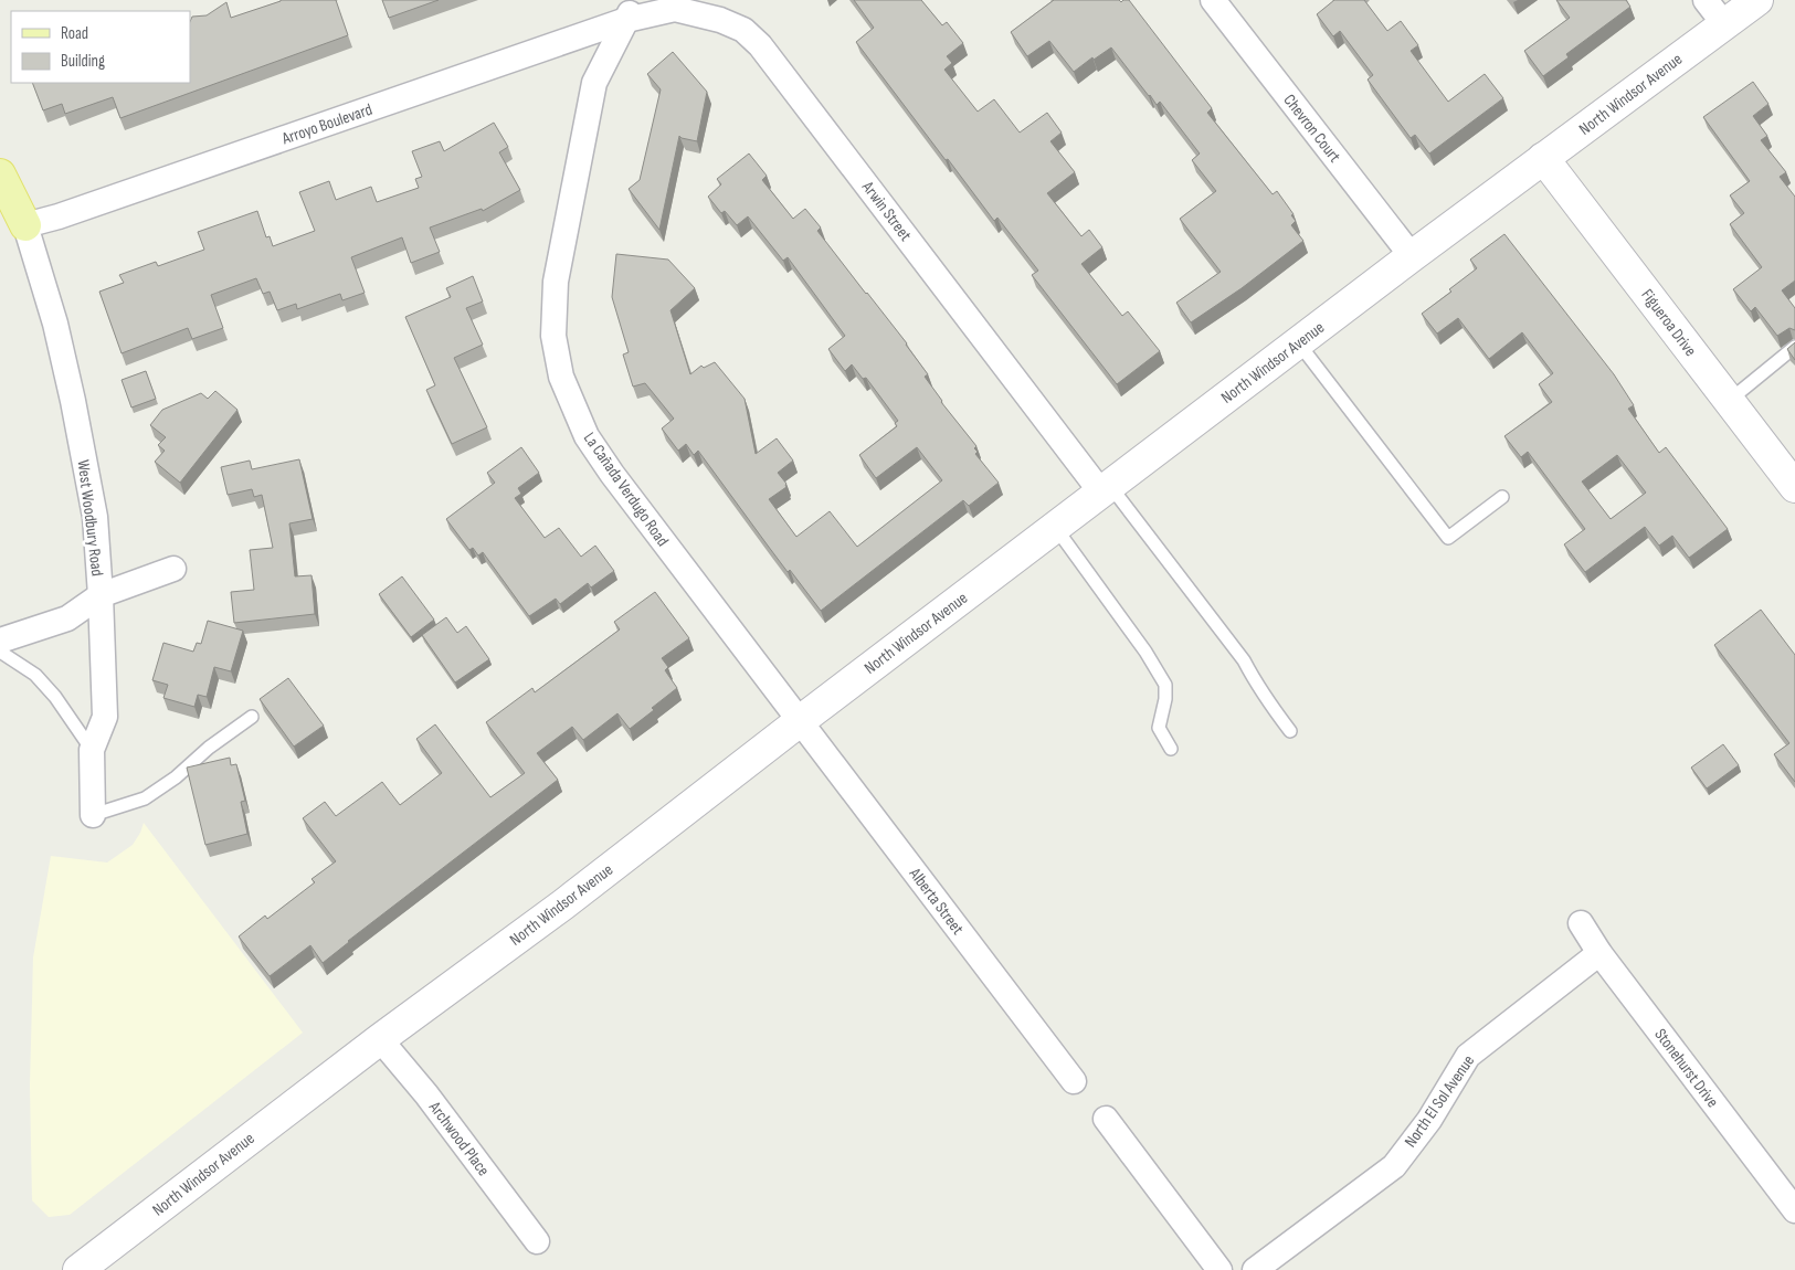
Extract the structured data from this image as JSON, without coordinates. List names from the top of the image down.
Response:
{
  "streets": {
    "street": [
      "North Windsor Avenue",
      "Arroyo Boulevard",
      "Chevron Court",
      "Arwin Street",
      "Figueroa Drive",
      "La Cañada Verdugo Road",
      "West Woodbury Road",
      "Alberta Street",
      "Stonehurst Drive",
      "North El Sol Avenue",
      "Archwood Place"
    ]
  },
  "crossings": [
    ["North Windsor Avenue", "Chevron Court"],
    ["North Windsor Avenue", "Arwin Street"],
    ["North Windsor Avenue", "Figueroa Drive"],
    ["North Windsor Avenue", "La Cañada Verdugo Road"],
    ["North Windsor Avenue", "Alberta Street"],
    ["North Windsor Avenue", "Archwood Place"],
    ["Arroyo Boulevard", "Arwin Street"],
    ["Arroyo Boulevard", "La Cañada Verdugo Road"],
    ["Arroyo Boulevard", "West Woodbury Road"],
    ["Arwin Street", "La Cañada Verdugo Road"],
    ["La Cañada Verdugo Road", "Alberta Street"],
    ["Stonehurst Drive", "North El Sol Avenue"]
  ],
  "legend": ["Road", "Building"]
}
